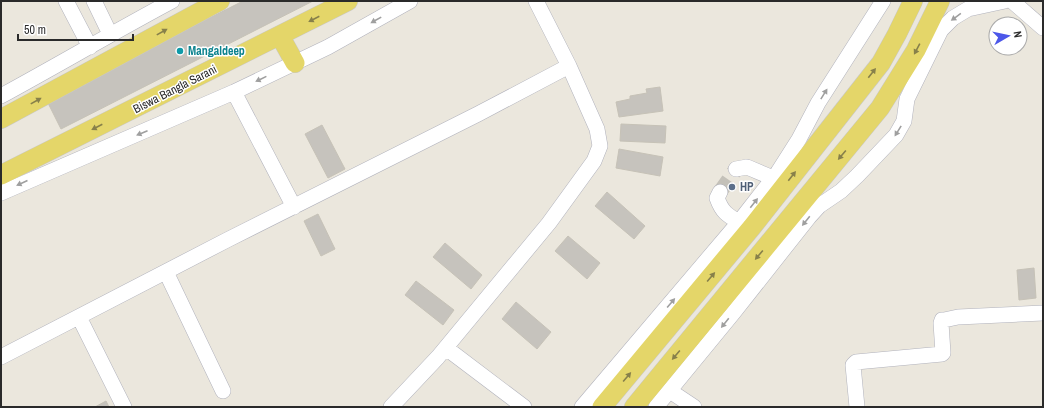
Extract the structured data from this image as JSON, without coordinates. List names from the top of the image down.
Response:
{
  "streets": {
    "main road": ["Biswa Bangla Sarani"]
  },
  "places": ["Mangaldeep", "HP"],
  "scale_bar": "50 m",
  "north": "right"
}
